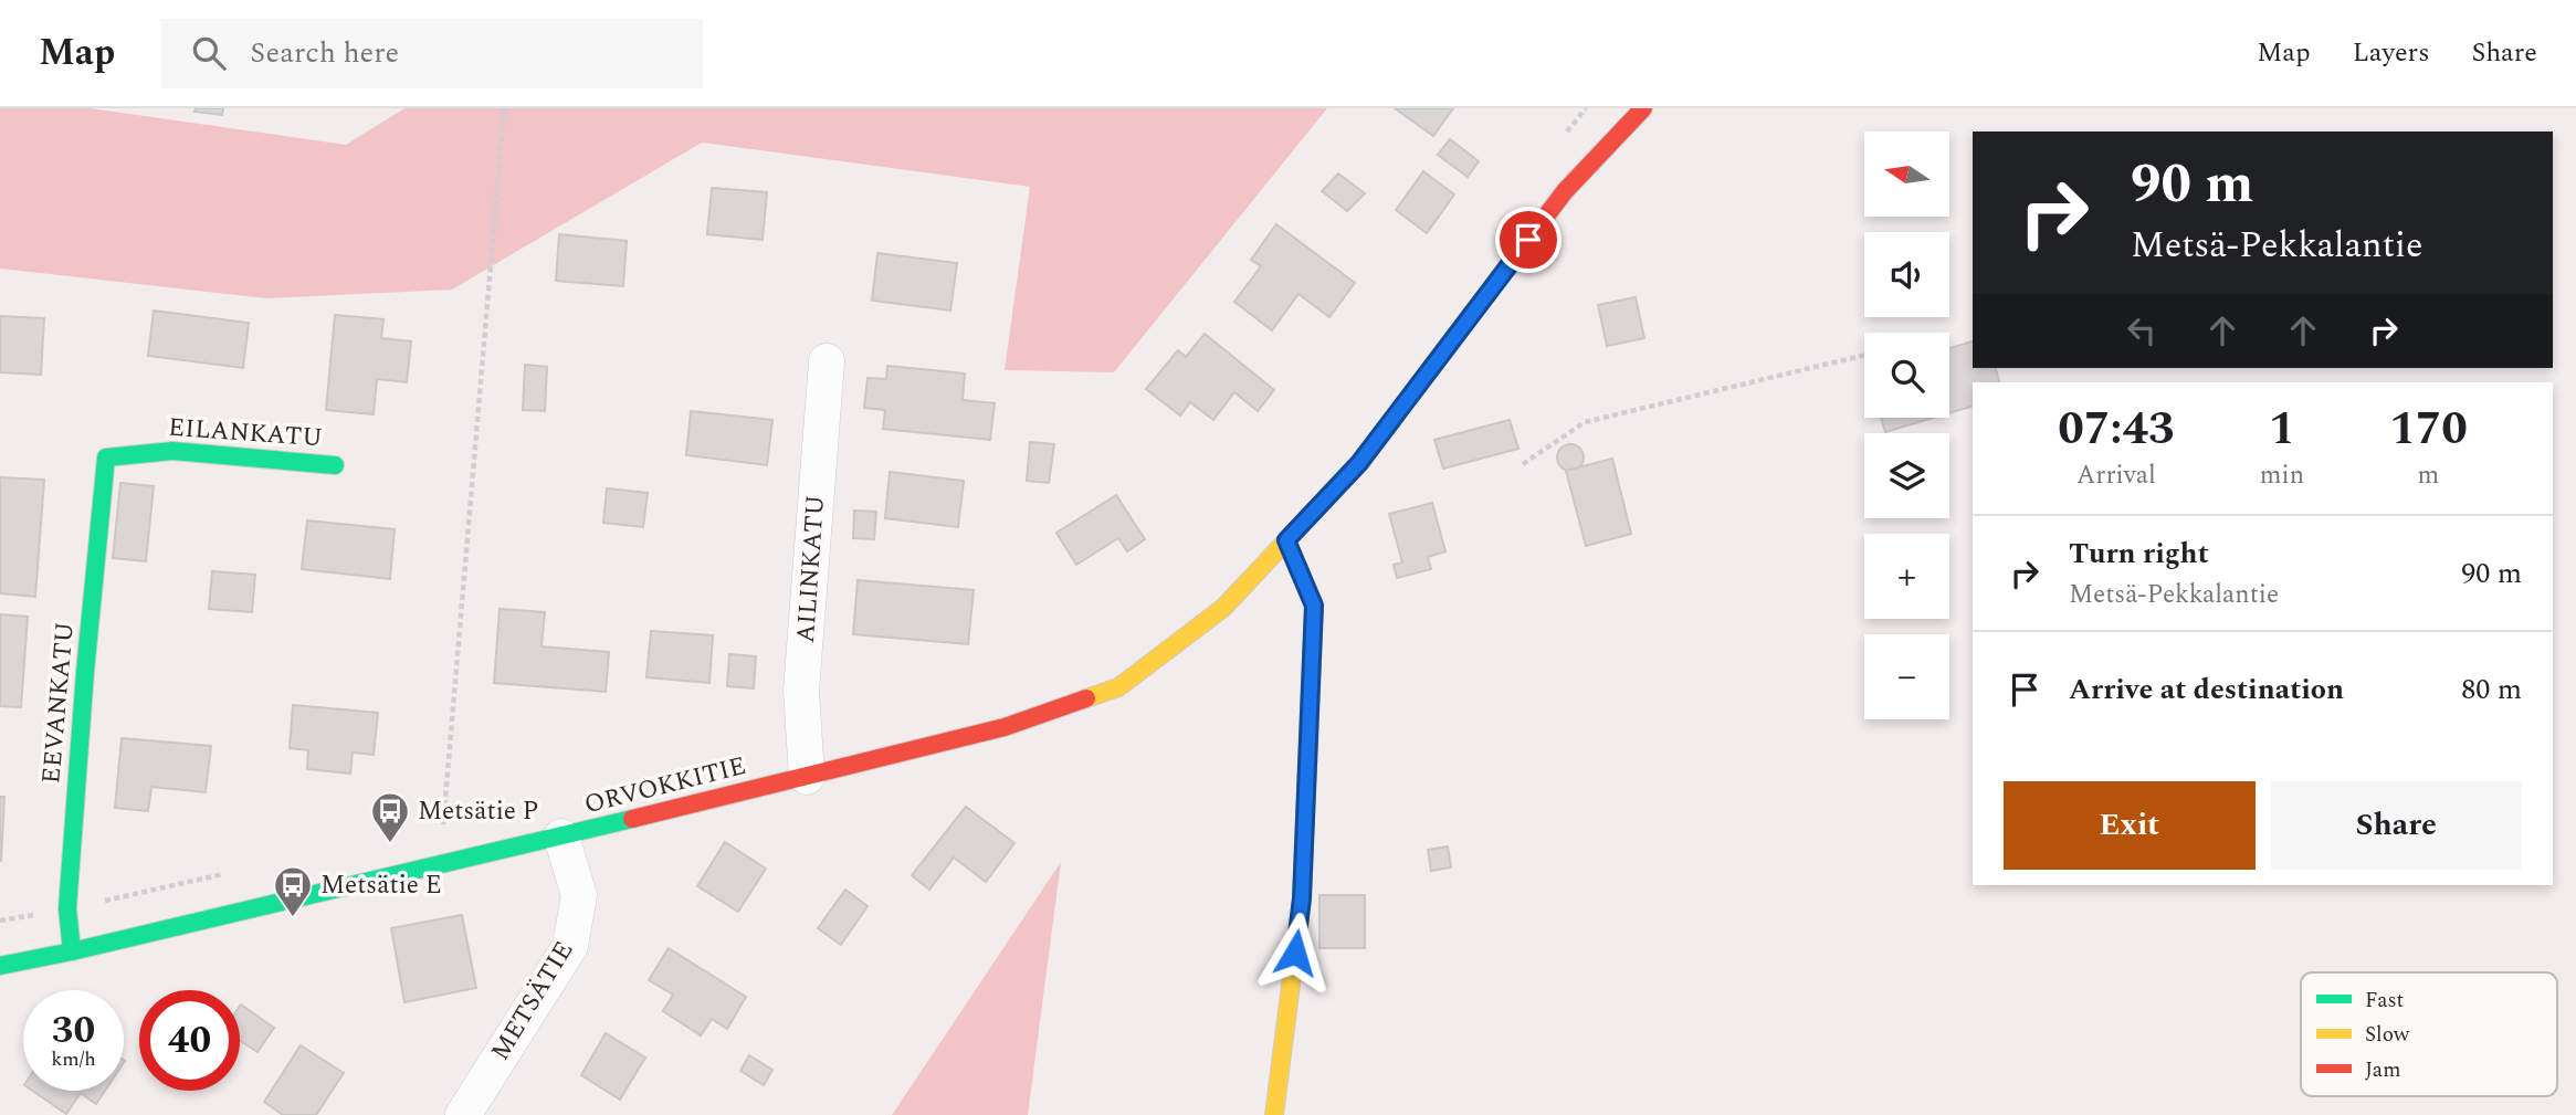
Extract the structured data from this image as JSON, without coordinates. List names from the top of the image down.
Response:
{
  "streets": {
    "street": [
      "EILANKATU",
      "AILINKATU",
      "EEVANKATU",
      "ORVOKKITIE",
      "METSÄTIE"
    ]
  },
  "crossings": [
    ["EILANKATU", "EEVANKATU"],
    ["AILINKATU", "ORVOKKITIE"],
    ["EEVANKATU", "ORVOKKITIE"],
    ["ORVOKKITIE", "METSÄTIE"]
  ],
  "places": {
    "bus stop": ["Metsätie P", "Metsätie E"]
  },
  "legend": ["Fast", "Slow", "Jam"],
  "north": "left",
  "page": {
    "header": "Map",
    "search": "Search here",
    "nav": ["Map", "Layers", "Share"],
    "map_buttons": ["+", "−"],
    "turn": ["90 m", "Metsä-Pekkalantie"],
    "eta": [
      "07:43",
      "Arrival",
      "1",
      "min",
      "170",
      "m"
    ],
    "list": [
      {
        "name": "Turn right",
        "note": "Metsä-Pekkalantie",
        "value": "90 m"
      },
      {
        "name": "Arrive at destination",
        "value": "80 m"
      }
    ],
    "buttons": ["Exit", "Share"],
    "speed": "30 km/h",
    "limit": "40"
  }
}
